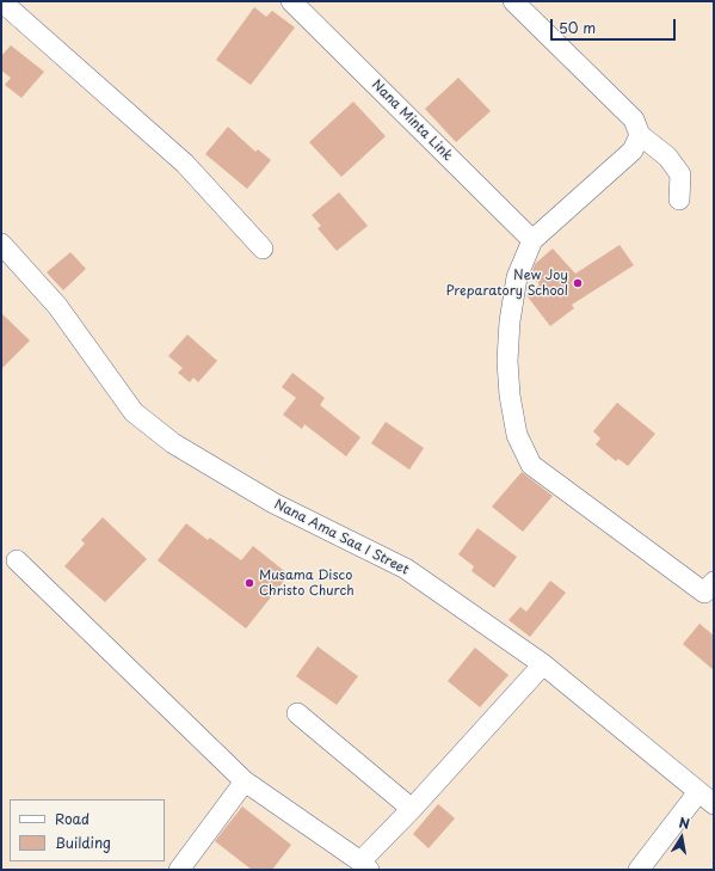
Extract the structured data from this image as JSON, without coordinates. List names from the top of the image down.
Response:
{
  "streets": {
    "street": ["Nana Minta Link", "Nana Ama Saa I Street"]
  },
  "places": ["New Joy Preparatory School", "Musama Disco Christo Church"],
  "legend": ["Road", "Building"],
  "scale_bar": "50 m",
  "north": "top"
}
